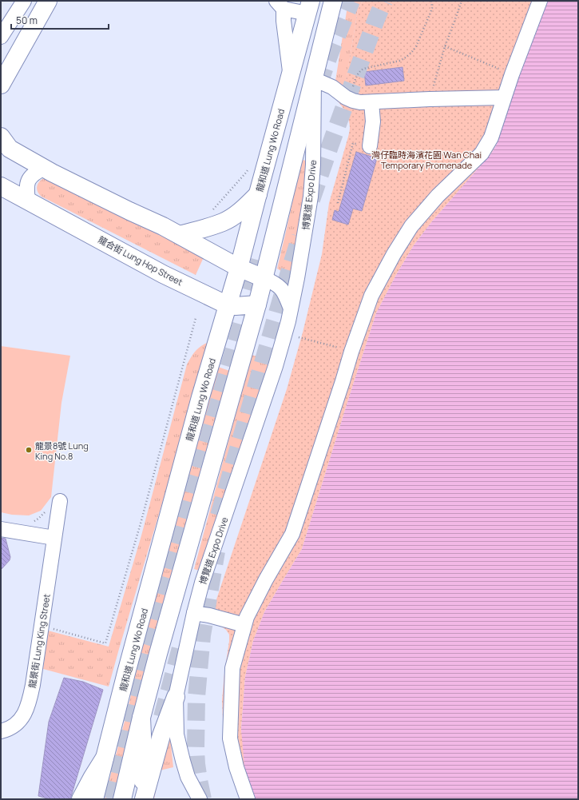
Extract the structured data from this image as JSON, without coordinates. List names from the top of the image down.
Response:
{
  "streets": {
    "main road": ["龍和道 Lung Wo Road", "龍合街 Lung Hop Street"],
    "street": ["博覽道 Expo Drive", "龍景街 Lung King Street"]
  },
  "crossings": [
    ["龍和道 Lung Wo Road", "龍合街 Lung Hop Street"]
  ],
  "parks": ["灣仔臨時海濱花園 Wan Chai Temporary Promenade"],
  "places": ["龍景8號 Lung King No.8"],
  "scale_bar": "50 m"
}
